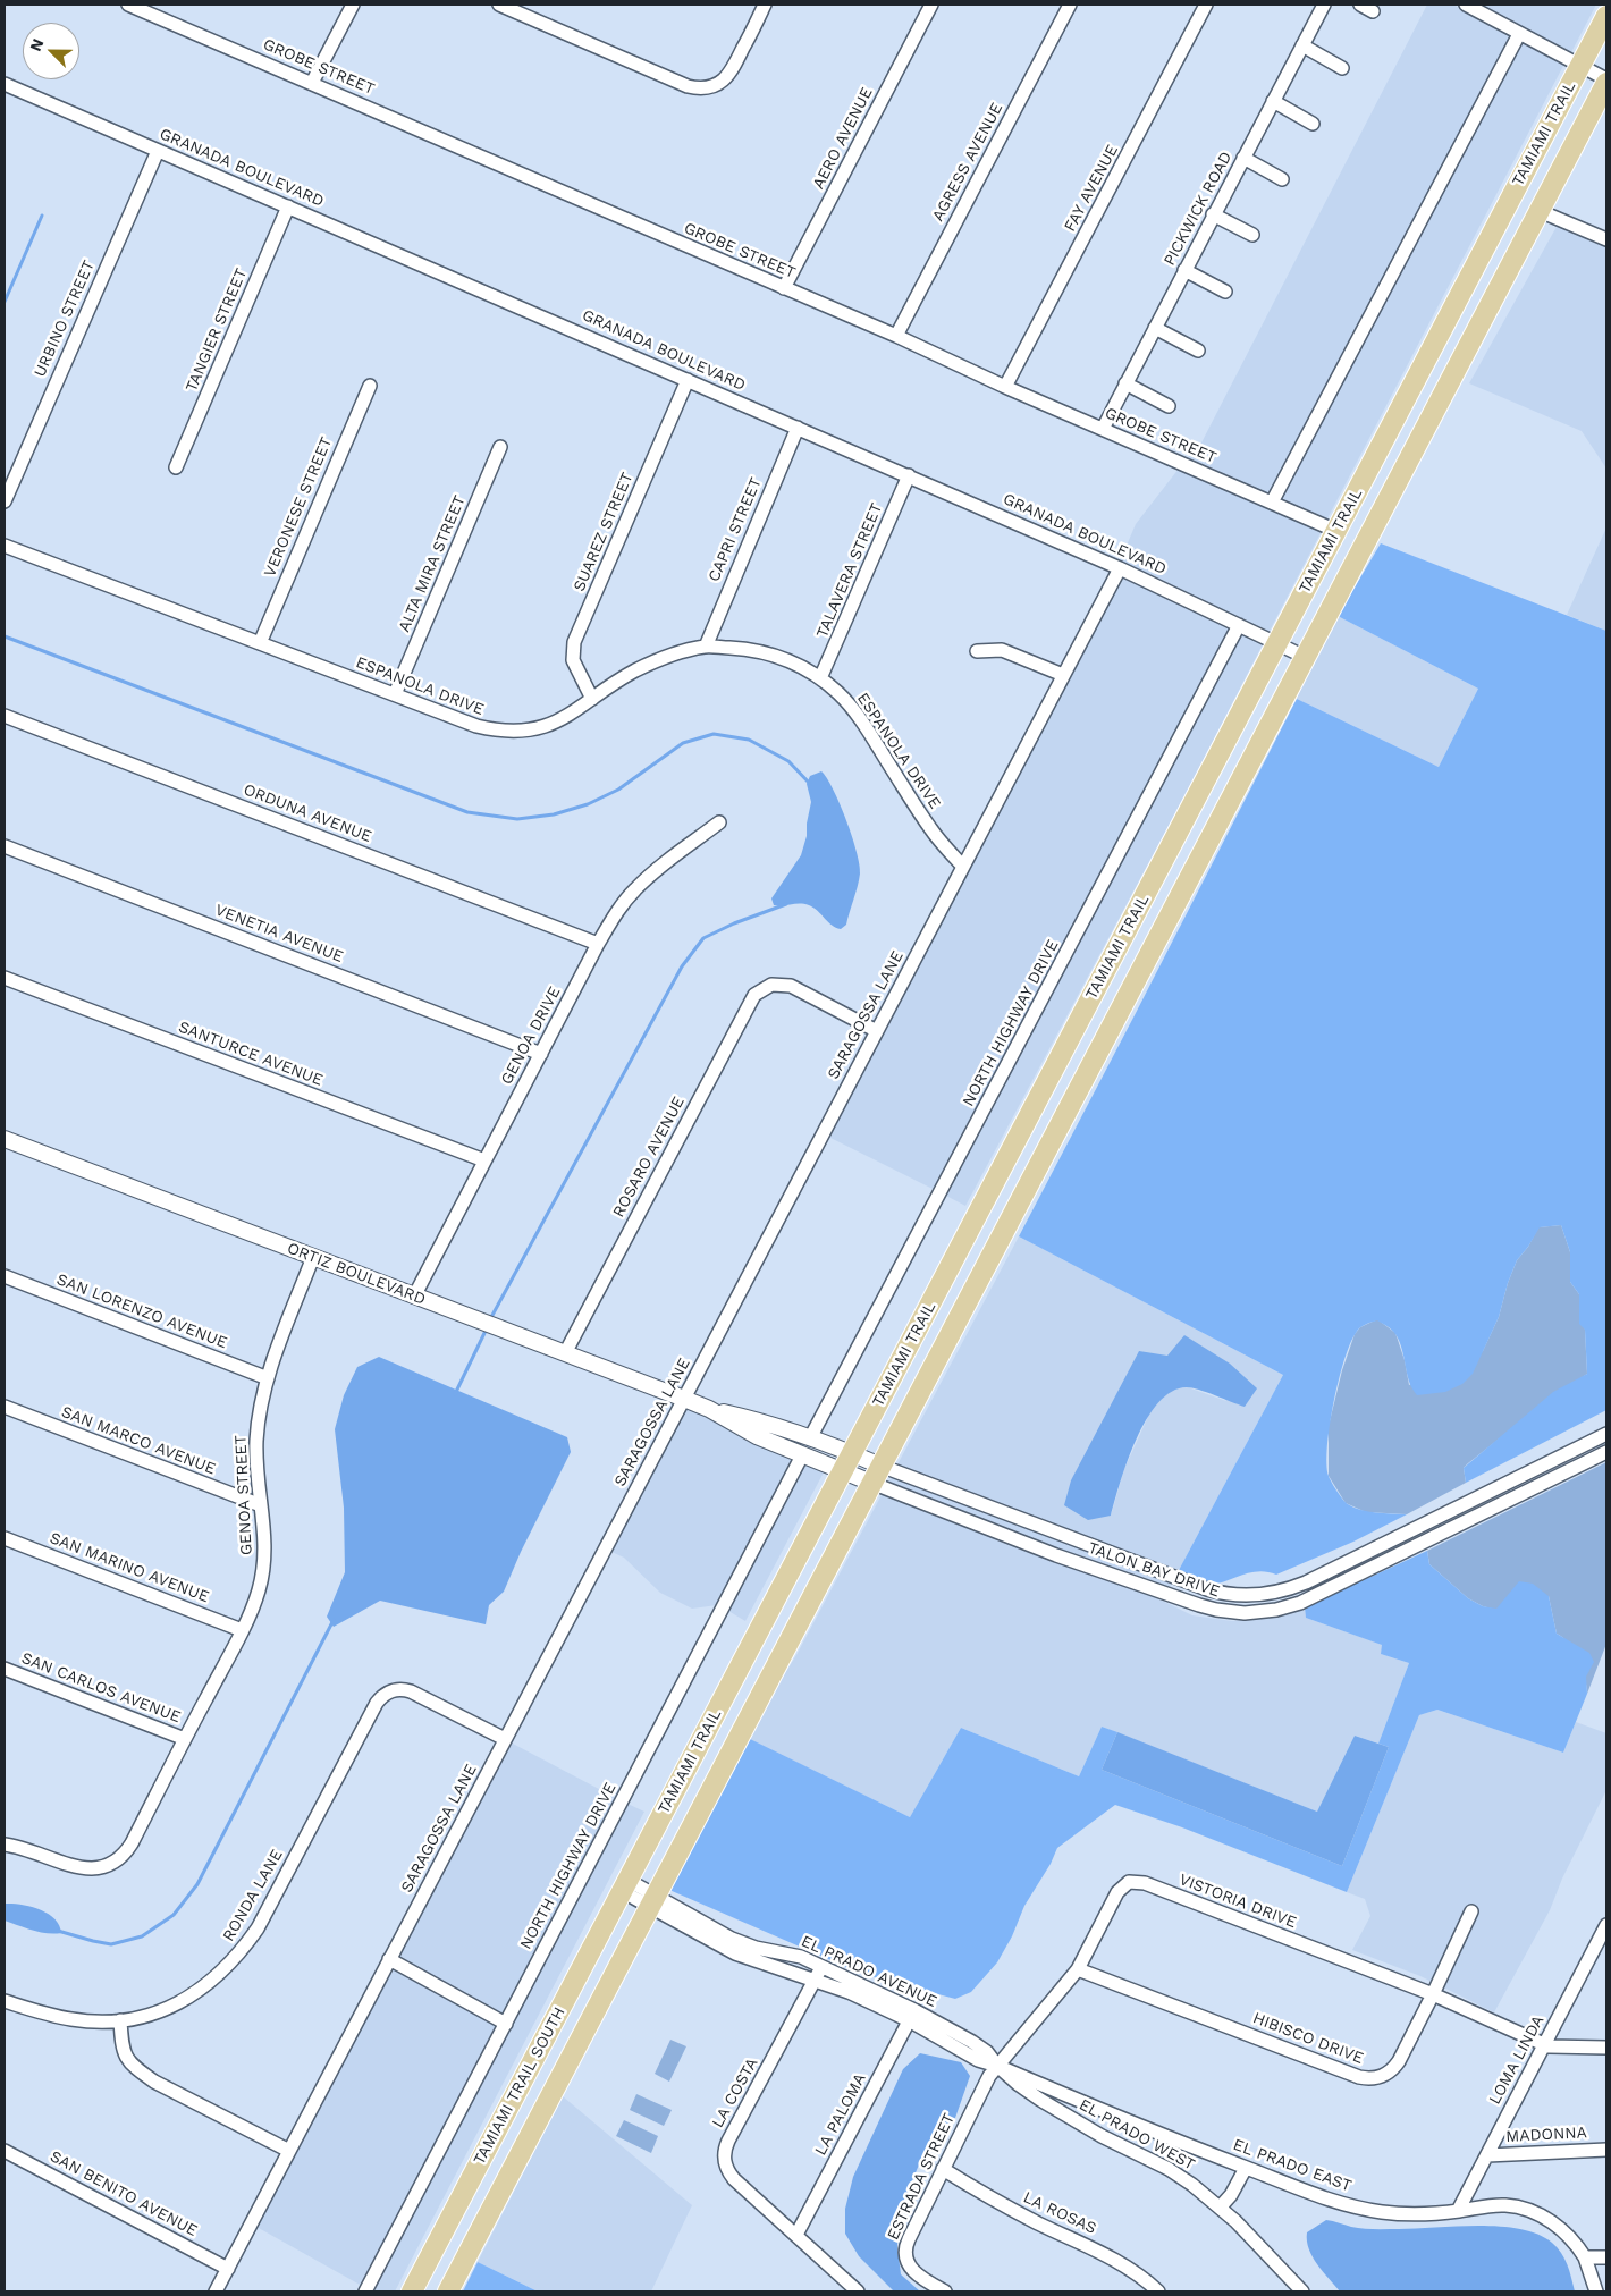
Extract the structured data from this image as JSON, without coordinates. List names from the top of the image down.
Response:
{
  "streets": {
    "main road": ["TAMIAMI TRAIL", "TAMIAMI TRAIL SOUTH"],
    "street": [
      "GROBE STREET",
      "AERO AVENUE",
      "AGRESS AVENUE",
      "GRANADA BOULEVARD",
      "FAY AVENUE",
      "PICKWICK ROAD",
      "URBINO STREET",
      "TANGIER STREET",
      "VERONESE STREET",
      "CAPRI STREET",
      "SUAREZ STREET",
      "ALTA MIRA STREET",
      "TALAVERA STREET",
      "ESPANOLA DRIVE",
      "ORDUNA AVENUE",
      "VENETIA AVENUE",
      "SARAGOSSA LANE",
      "NORTH HIGHWAY DRIVE",
      "GENOA DRIVE",
      "SANTURCE AVENUE",
      "ROSARO AVENUE",
      "ORTIZ BOULEVARD",
      "SAN LORENZO AVENUE",
      "SAN MARCO AVENUE",
      "GENOA STREET",
      "SAN MARINO AVENUE",
      "TALON BAY DRIVE",
      "SAN CARLOS AVENUE",
      "RONDA LANE",
      "VISTORIA DRIVE",
      "EL PRADO AVENUE",
      "HIBISCO DRIVE",
      "LOMA LINDA",
      "LA COSTA",
      "LA PALOMA",
      "EL PRADO WEST",
      "MADONNA",
      "EL PRADO EAST",
      "ESTRADA STREET",
      "SAN BENITO AVENUE",
      "LA ROSAS"
    ]
  },
  "crossings": [
    ["GROBE STREET", "TAMIAMI TRAIL"],
    ["GROBE STREET", "AERO AVENUE"],
    ["GROBE STREET", "AGRESS AVENUE"],
    ["GROBE STREET", "FAY AVENUE"],
    ["GROBE STREET", "PICKWICK ROAD"],
    ["TAMIAMI TRAIL", "GRANADA BOULEVARD"],
    ["TAMIAMI TRAIL", "ORTIZ BOULEVARD"],
    ["TAMIAMI TRAIL", "TALON BAY DRIVE"],
    ["TAMIAMI TRAIL", "TAMIAMI TRAIL SOUTH"],
    ["GRANADA BOULEVARD", "URBINO STREET"],
    ["GRANADA BOULEVARD", "TANGIER STREET"],
    ["GRANADA BOULEVARD", "CAPRI STREET"],
    ["GRANADA BOULEVARD", "SUAREZ STREET"],
    ["GRANADA BOULEVARD", "TALAVERA STREET"],
    ["GRANADA BOULEVARD", "SARAGOSSA LANE"],
    ["GRANADA BOULEVARD", "NORTH HIGHWAY DRIVE"],
    ["VERONESE STREET", "ESPANOLA DRIVE"],
    ["CAPRI STREET", "ESPANOLA DRIVE"],
    ["SUAREZ STREET", "ESPANOLA DRIVE"],
    ["ALTA MIRA STREET", "ESPANOLA DRIVE"],
    ["TALAVERA STREET", "ESPANOLA DRIVE"],
    ["ESPANOLA DRIVE", "SARAGOSSA LANE"],
    ["ORDUNA AVENUE", "GENOA DRIVE"],
    ["VENETIA AVENUE", "GENOA DRIVE"],
    ["SARAGOSSA LANE", "ROSARO AVENUE"],
    ["SARAGOSSA LANE", "ORTIZ BOULEVARD"],
    ["SARAGOSSA LANE", "RONDA LANE"],
    ["SARAGOSSA LANE", "SAN BENITO AVENUE"],
    ["NORTH HIGHWAY DRIVE", "ORTIZ BOULEVARD"],
    ["GENOA DRIVE", "SANTURCE AVENUE"],
    ["GENOA DRIVE", "ORTIZ BOULEVARD"],
    ["ROSARO AVENUE", "ORTIZ BOULEVARD"],
    ["ORTIZ BOULEVARD", "GENOA STREET"],
    ["SAN LORENZO AVENUE", "GENOA STREET"],
    ["SAN MARCO AVENUE", "GENOA STREET"],
    ["GENOA STREET", "SAN MARINO AVENUE"],
    ["GENOA STREET", "SAN CARLOS AVENUE"],
    ["VISTORIA DRIVE", "EL PRADO AVENUE"],
    ["VISTORIA DRIVE", "HIBISCO DRIVE"],
    ["VISTORIA DRIVE", "LOMA LINDA"],
    ["VISTORIA DRIVE", "EL PRADO WEST"],
    ["VISTORIA DRIVE", "EL PRADO EAST"],
    ["VISTORIA DRIVE", "ESTRADA STREET"],
    ["EL PRADO AVENUE", "LA COSTA"],
    ["EL PRADO AVENUE", "LA PALOMA"],
    ["EL PRADO AVENUE", "EL PRADO WEST"],
    ["EL PRADO AVENUE", "EL PRADO EAST"],
    ["EL PRADO AVENUE", "ESTRADA STREET"],
    ["LOMA LINDA", "MADONNA"],
    ["LOMA LINDA", "EL PRADO EAST"],
    ["LA COSTA", "LA PALOMA"],
    ["EL PRADO WEST", "EL PRADO EAST"],
    ["EL PRADO WEST", "ESTRADA STREET"],
    ["EL PRADO EAST", "ESTRADA STREET"],
    ["ESTRADA STREET", "LA ROSAS"]
  ],
  "north": "top left"
}
